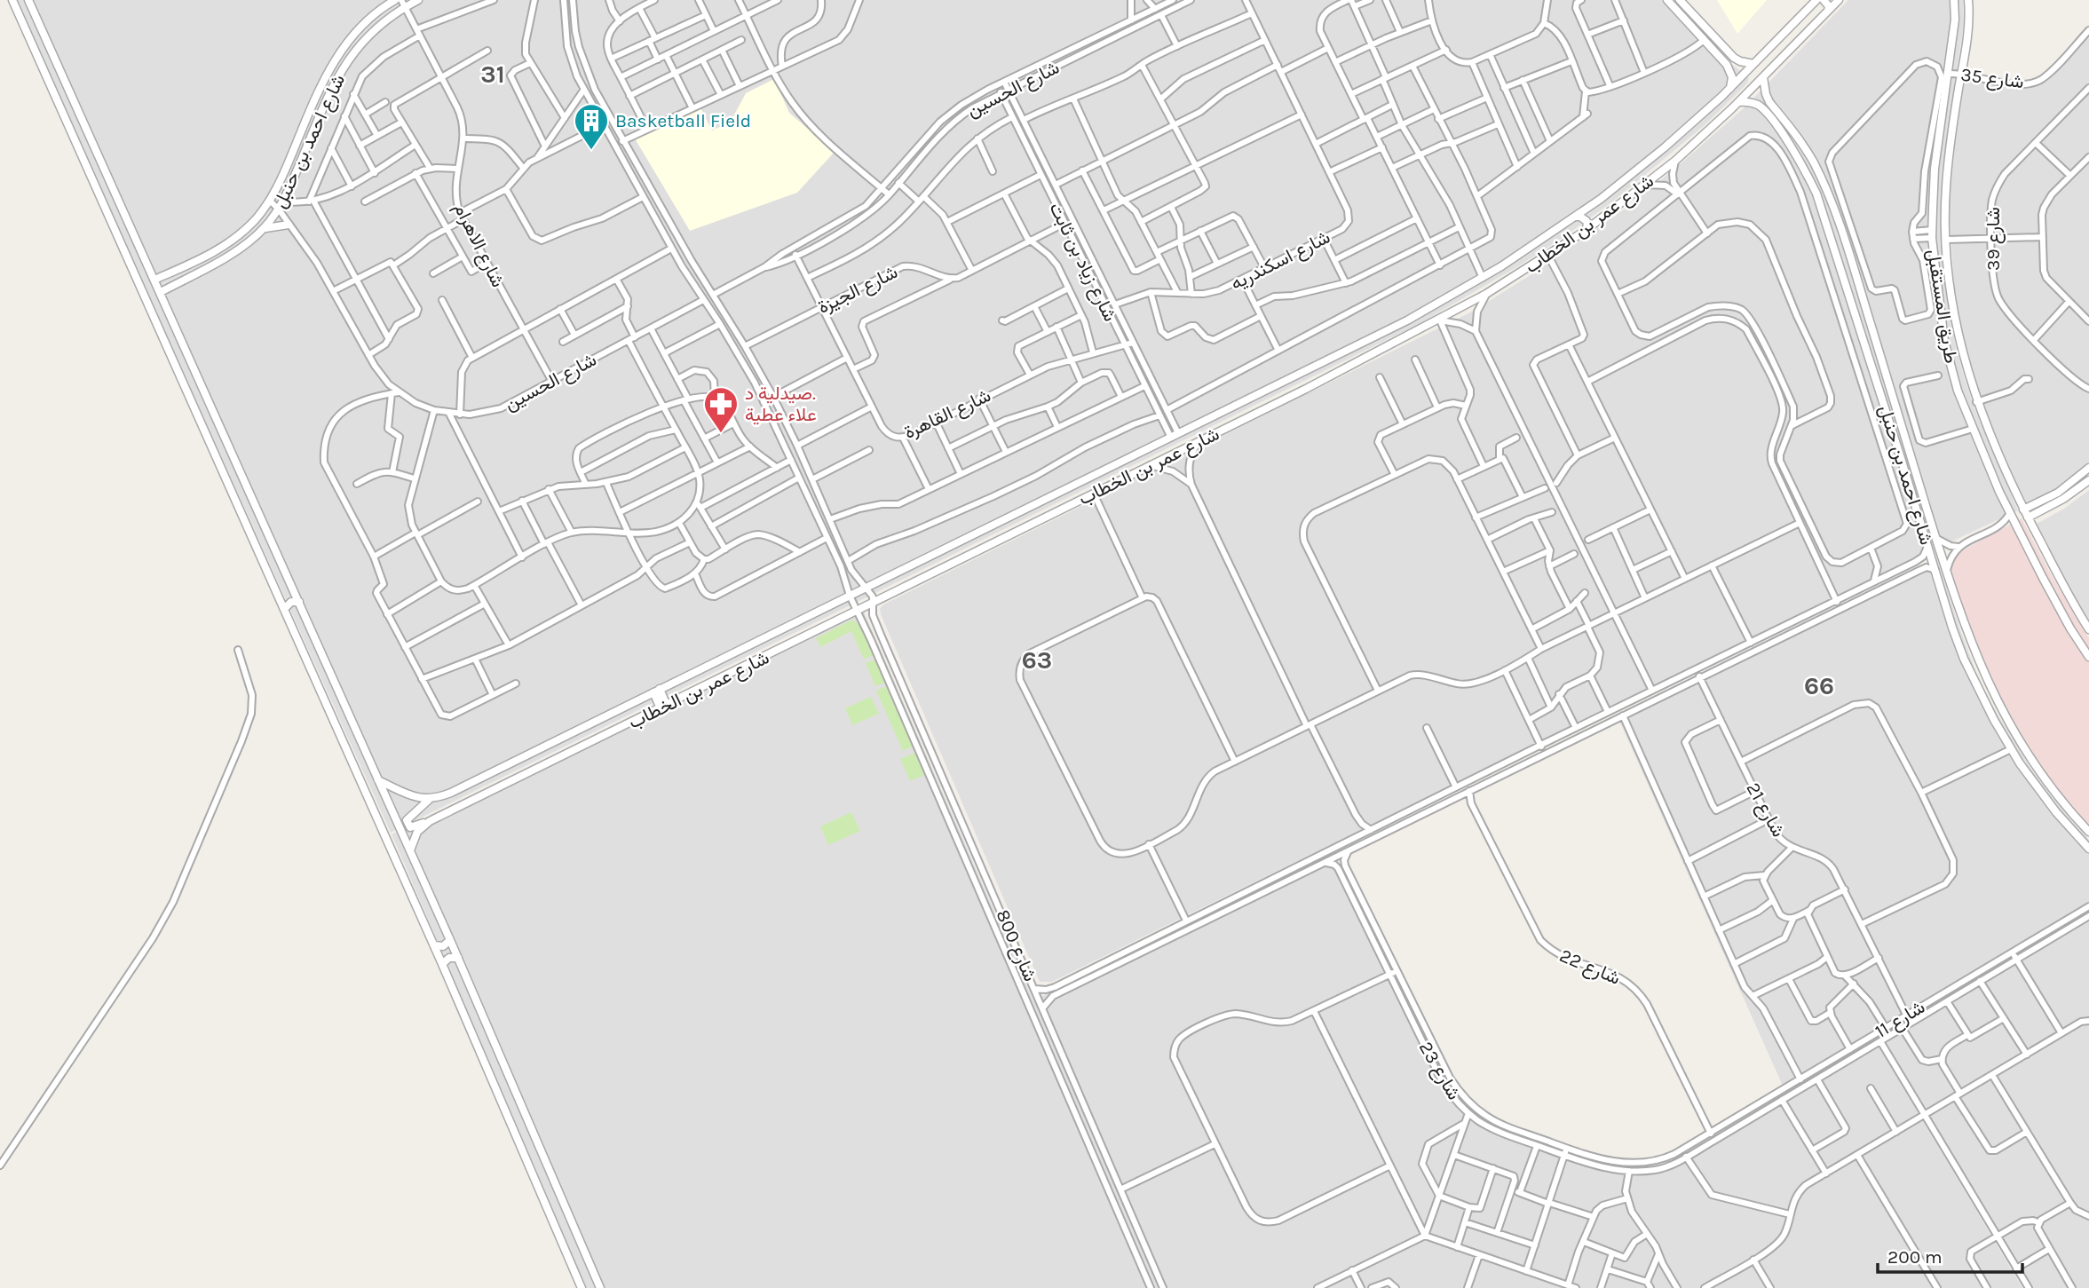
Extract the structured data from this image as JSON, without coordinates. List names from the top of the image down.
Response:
{
  "streets": {
    "street": [
      "شارع 35",
      "شارع الحسين",
      "شارع احمد بن حنبل",
      "شارع عمر بن الخطاب",
      "شارع 39",
      "شارع الاهرام",
      "شارع اسكندريه",
      "شارع زياد بن ثابت",
      "شارع الجيزة",
      "طريق المستقبل",
      "شارع القاهرة",
      "شارع 21",
      "شارع 800",
      "شارع 22",
      "شارع 11",
      "شارع 23"
    ]
  },
  "crossings": [
    ["شارع 35", "طريق المستقبل"],
    ["شارع الحسين", "شارع احمد بن حنبل"],
    ["شارع الحسين", "شارع الاهرام"],
    ["شارع الحسين", "شارع زياد بن ثابت"],
    ["شارع الحسين", "شارع القاهرة"],
    ["شارع الحسين", "شارع 800"],
    ["شارع احمد بن حنبل", "شارع عمر بن الخطاب"],
    ["شارع احمد بن حنبل", "شارع الاهرام"],
    ["شارع عمر بن الخطاب", "شارع زياد بن ثابت"],
    ["شارع عمر بن الخطاب", "شارع 800"],
    ["شارع اسكندريه", "شارع زياد بن ثابت"],
    ["شارع زياد بن ثابت", "شارع القاهرة"],
    ["شارع الجيزة", "شارع القاهرة"],
    ["شارع الجيزة", "شارع 800"],
    ["شارع 21", "شارع 11"],
    ["شارع 22", "شارع 11"],
    ["شارع 22", "شارع 23"],
    ["شارع 11", "شارع 23"]
  ],
  "districts": ["31", "63", "66"],
  "places": {
    "building": ["Basketball Field"],
    "pharmacy": ["صيدلية د. علاء عطية"]
  },
  "scale_bar": "200 m"
}
